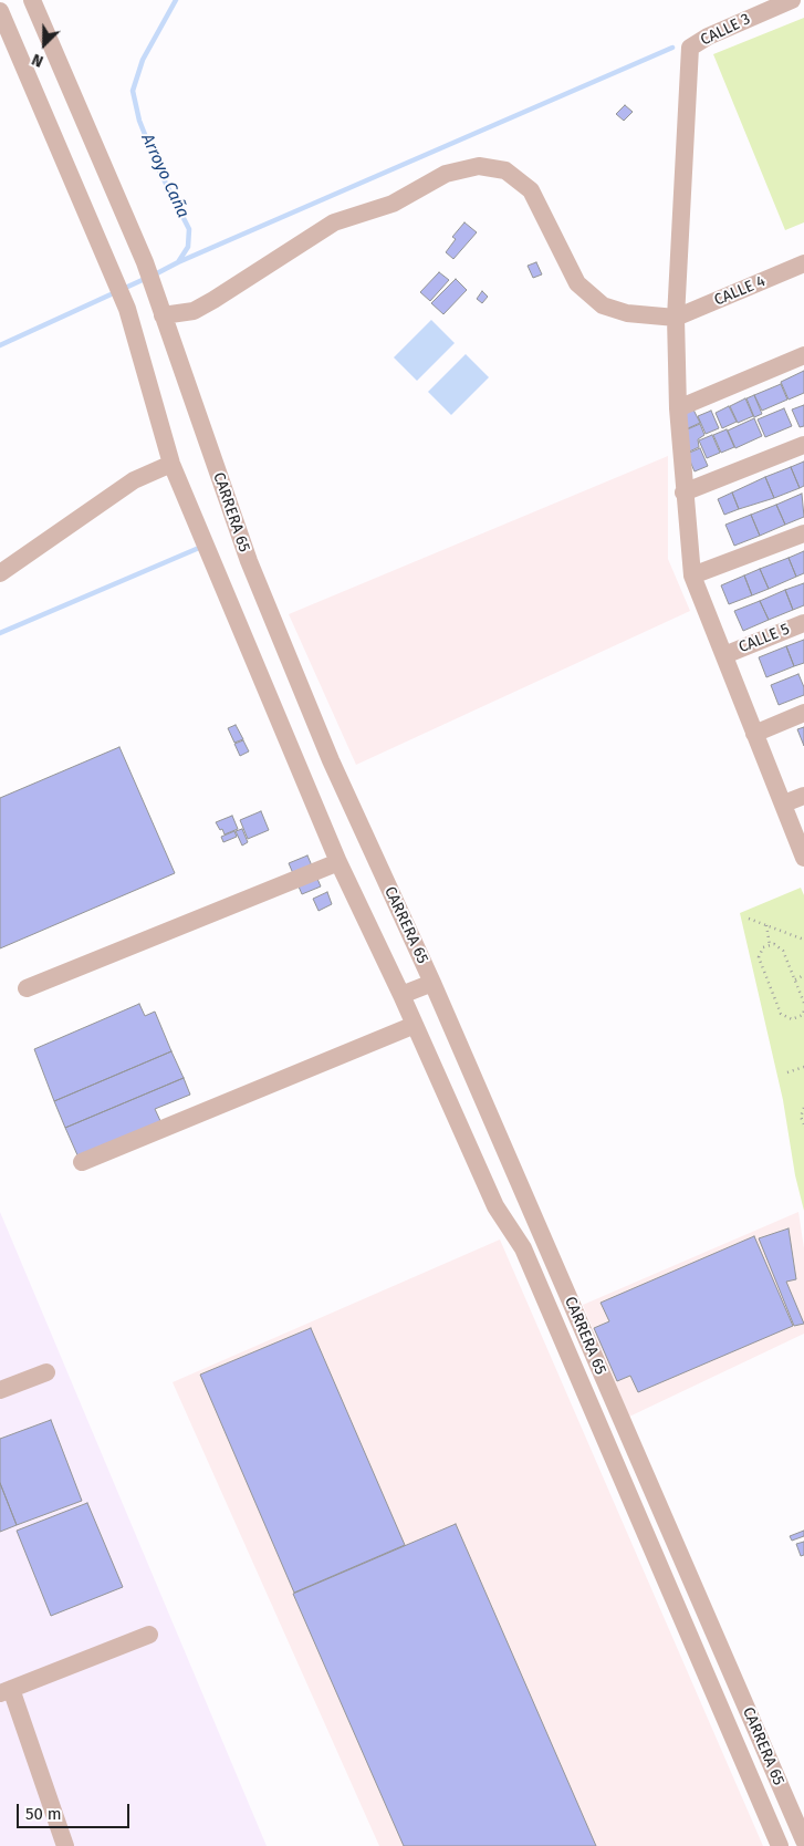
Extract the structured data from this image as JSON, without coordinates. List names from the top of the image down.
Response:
{
  "streets": {
    "street": [
      "CALLE 3",
      "CALLE 4",
      "CARRERA 65",
      "CALLE 5"
    ]
  },
  "crossings": [
    ["CALLE 3", "CALLE 4"]
  ],
  "water": ["Arroyo Caña"],
  "scale_bar": "50 m",
  "north": "bottom left"
}
